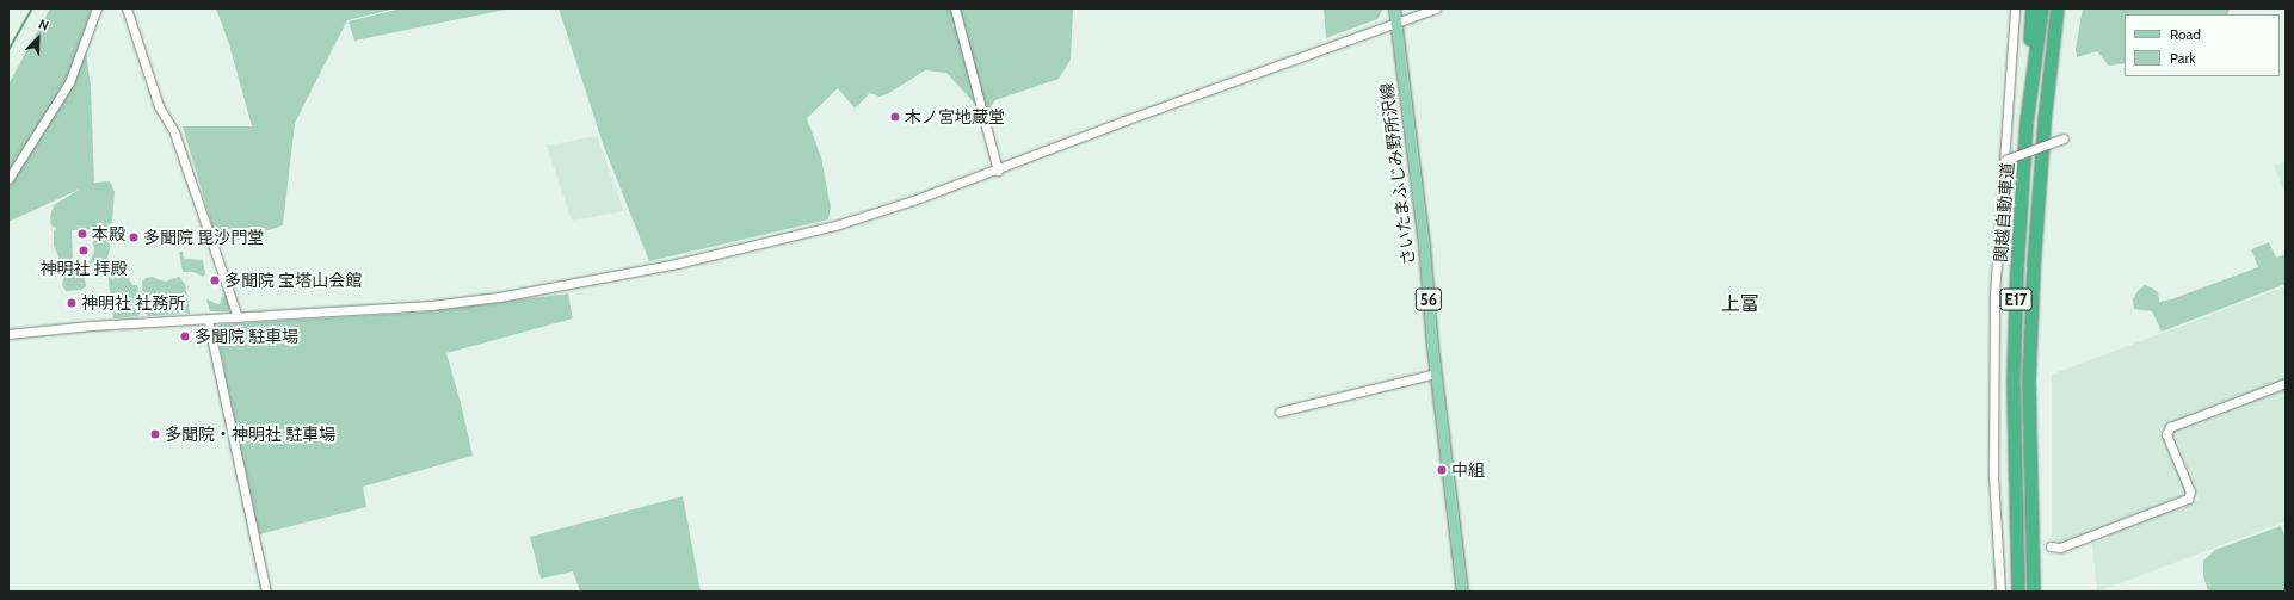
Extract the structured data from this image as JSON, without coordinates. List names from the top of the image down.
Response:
{
  "streets": {
    "highway": ["関越自動車道", "E17"],
    "main road": ["さいたまふじみ野所沢線", "56"]
  },
  "districts": ["上富"],
  "places": [
    "木ノ宮地蔵堂",
    "本殿",
    "多聞院 毘沙門堂",
    "神明社 拝殿",
    "多聞院 宝塔山会館",
    "神明社 社務所",
    "多聞院 駐車場",
    "多聞院・神明社 駐車場",
    "中組"
  ],
  "legend": ["Road", "Park"],
  "north": "top right"
}
